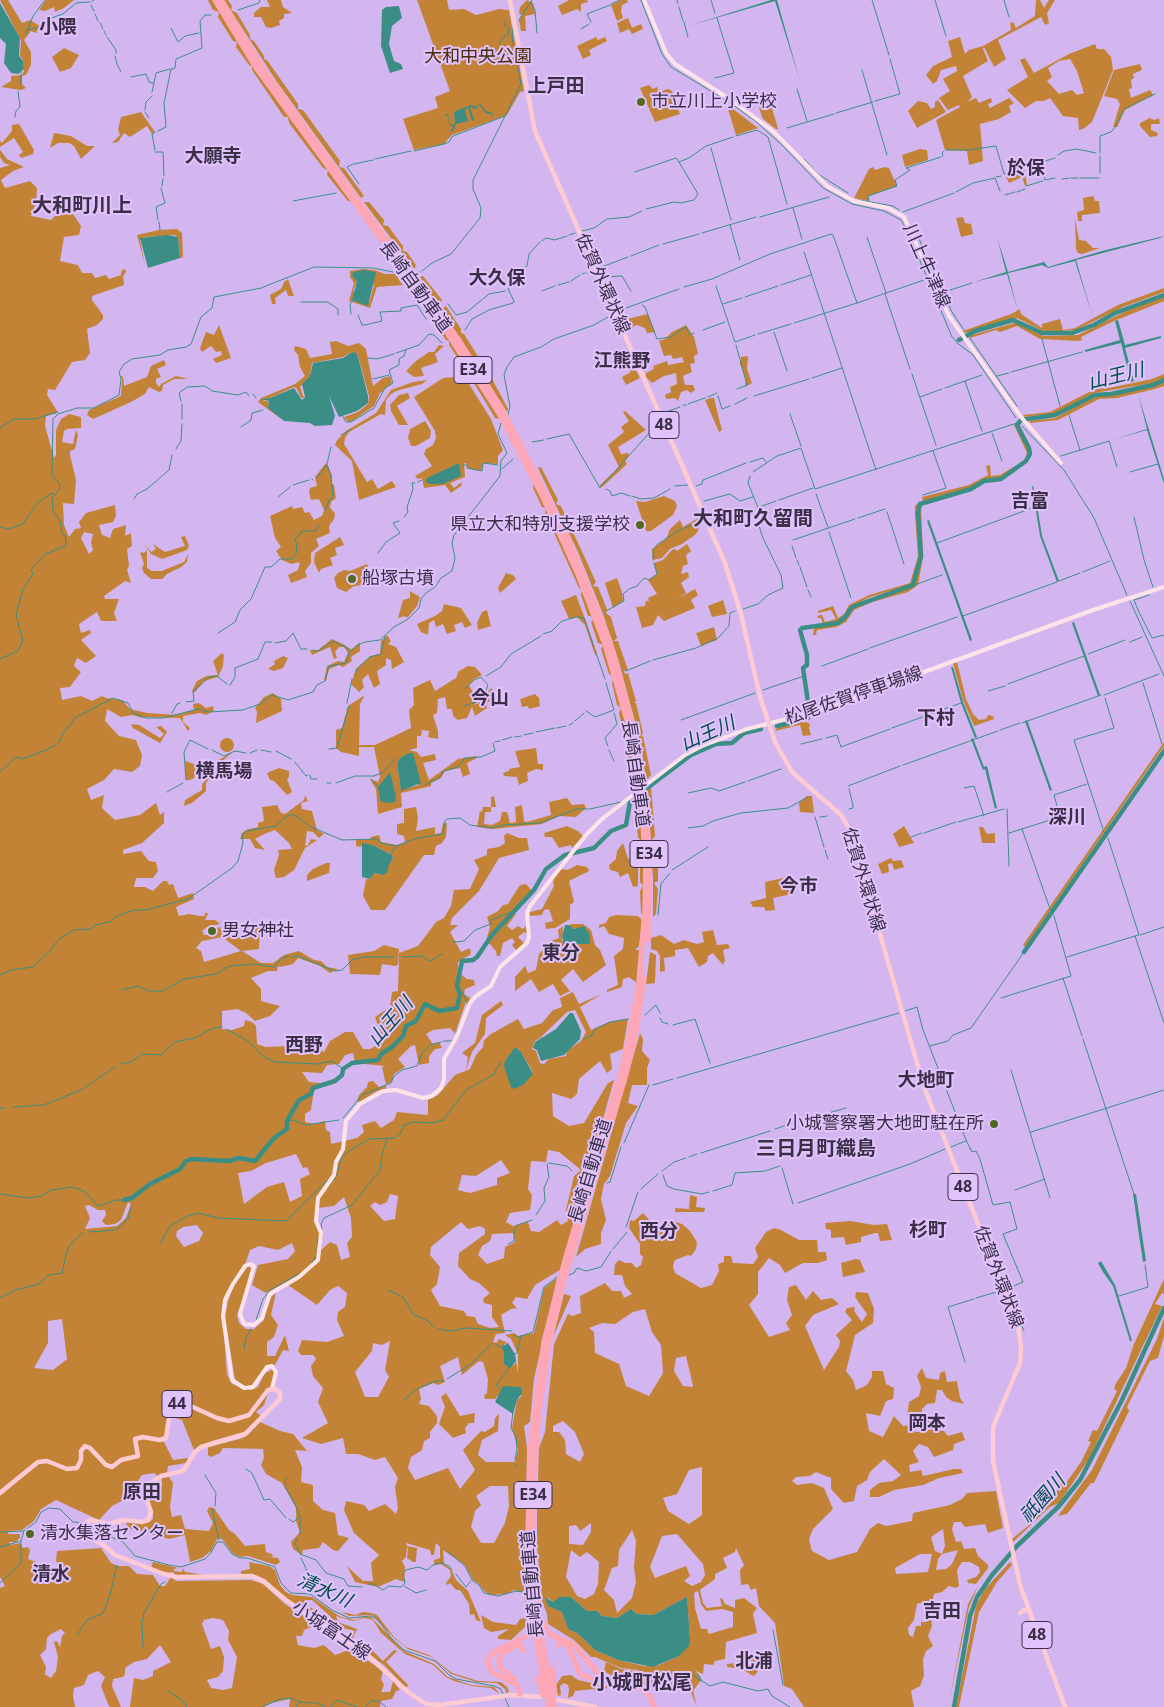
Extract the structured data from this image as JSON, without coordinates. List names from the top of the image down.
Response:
{
  "streets": {
    "highway": ["長崎自動車道", "E34"],
    "main road": [
      "川上牛津線",
      "佐賀外環状線",
      "48",
      "松尾佐賀停車場線",
      "44",
      "小城富士線"
    ]
  },
  "crossings": [
    ["佐賀外環状線", "松尾佐賀停車場線"],
    ["松尾佐賀停車場線", "44"],
    ["松尾佐賀停車場線", "小城富士線"],
    ["44", "小城富士線"]
  ],
  "districts": [
    "小隈",
    "上戸田",
    "大願寺",
    "於保",
    "大和町川上",
    "大久保",
    "江熊野",
    "吉富",
    "大和町久留間",
    "今山",
    "下村",
    "横馬場",
    "深川",
    "今市",
    "東分",
    "西野",
    "大地町",
    "三日月町織島",
    "杉町",
    "西分",
    "岡本",
    "原田",
    "清水",
    "吉田",
    "北浦",
    "小城町松尾"
  ],
  "water": ["山王川", "祇園川", "清水川"],
  "parks": ["大和中央公園"],
  "places": [
    "市立川上小学校",
    "県立大和特別支援学校",
    "船塚古墳",
    "男女神社",
    "小城警察署大地町駐在所",
    "清水集落センター"
  ]
}
